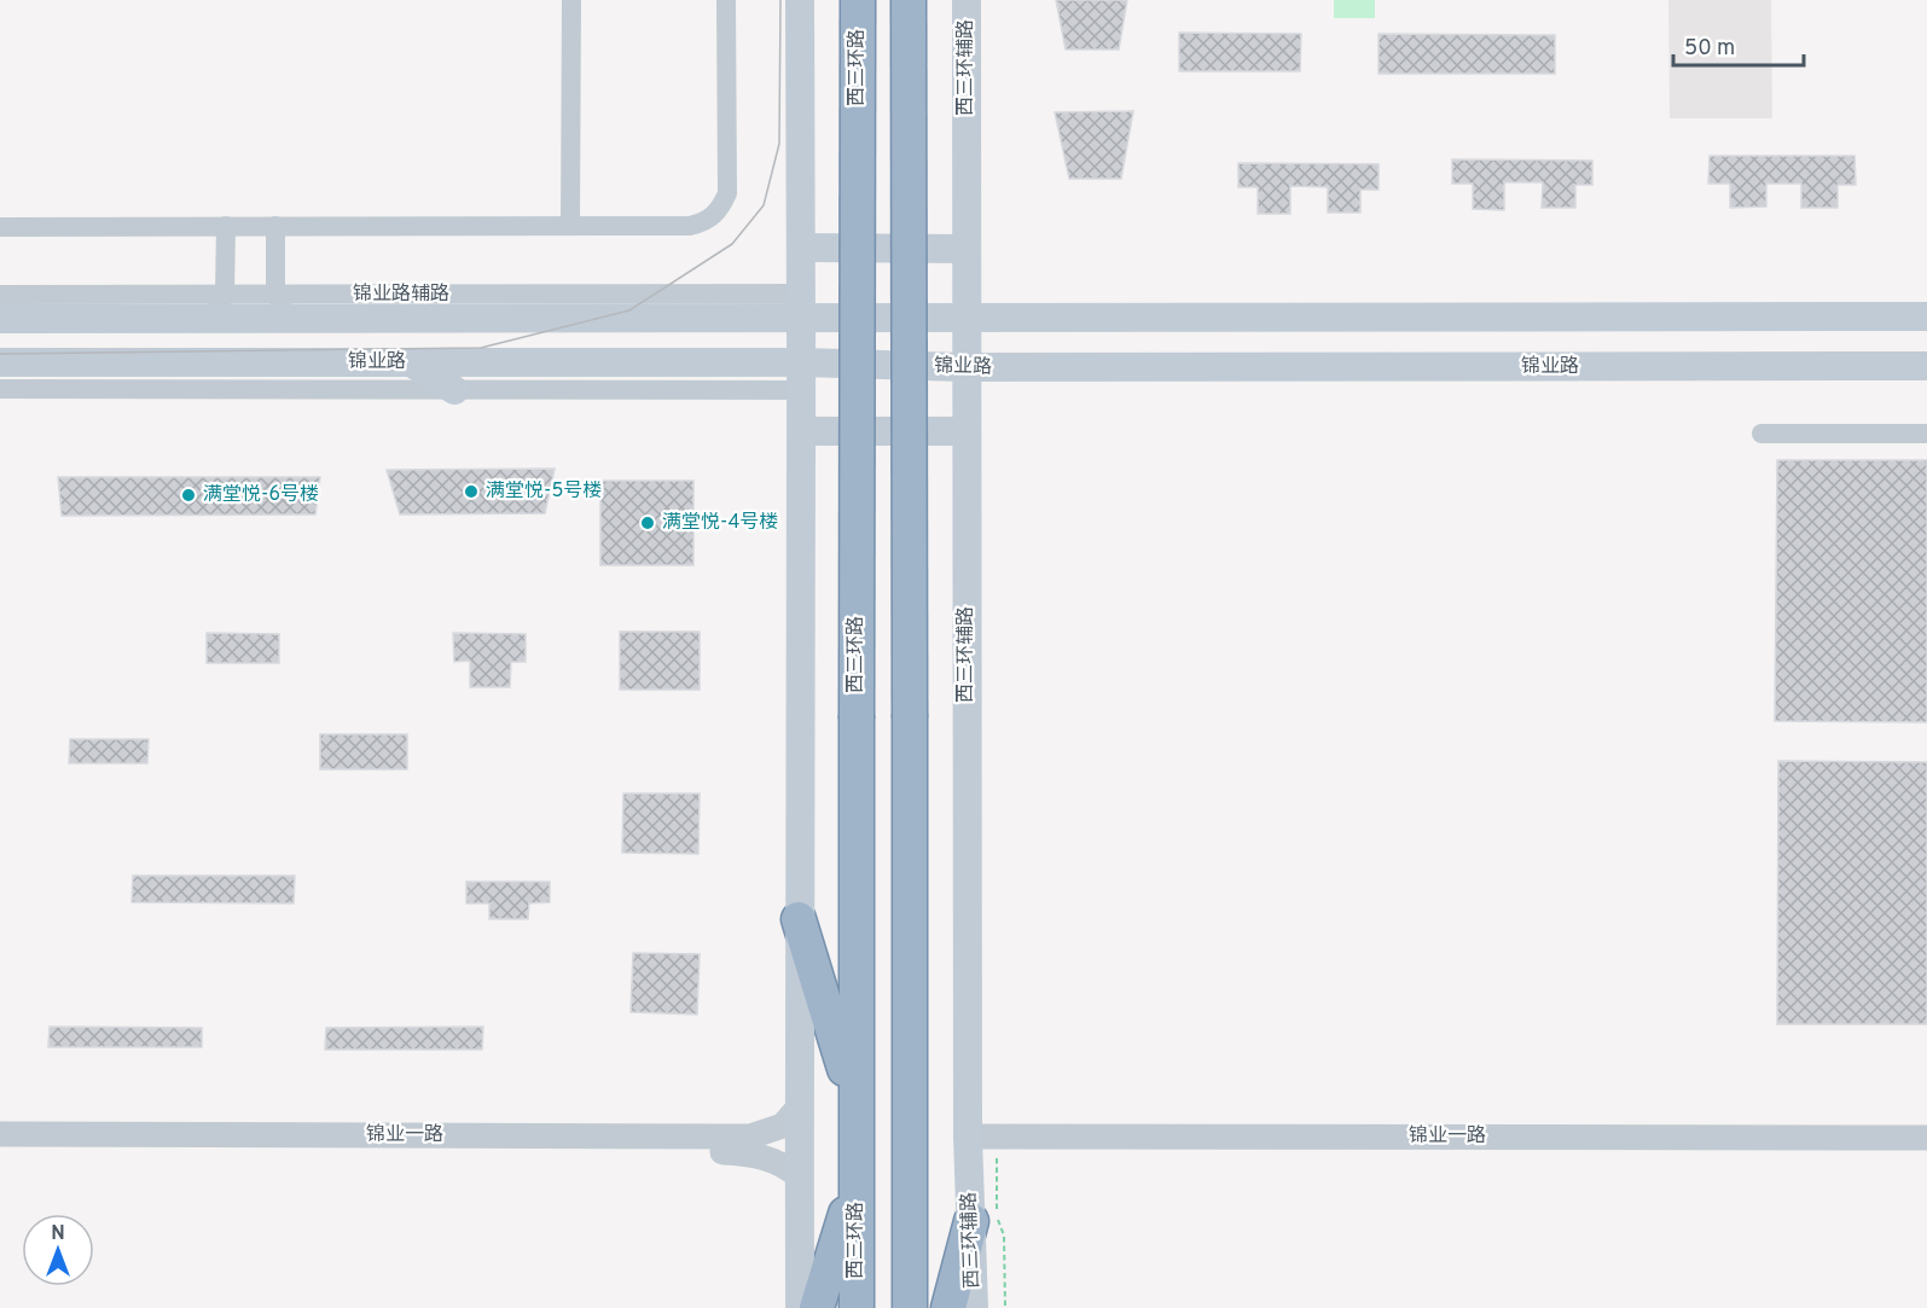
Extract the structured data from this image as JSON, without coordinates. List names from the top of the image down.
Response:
{
  "streets": {
    "highway": ["西三环路"],
    "main road": ["西三环辅路", "锦业路"],
    "street": ["锦业路辅路", "锦业一路"]
  },
  "crossings": [
    ["西三环辅路", "锦业路"],
    ["西三环辅路", "锦业一路"]
  ],
  "places": ["满堂悦-5号楼", "满堂悦-6号楼", "满堂悦-4号楼"],
  "scale_bar": "50 m",
  "north": "top"
}
